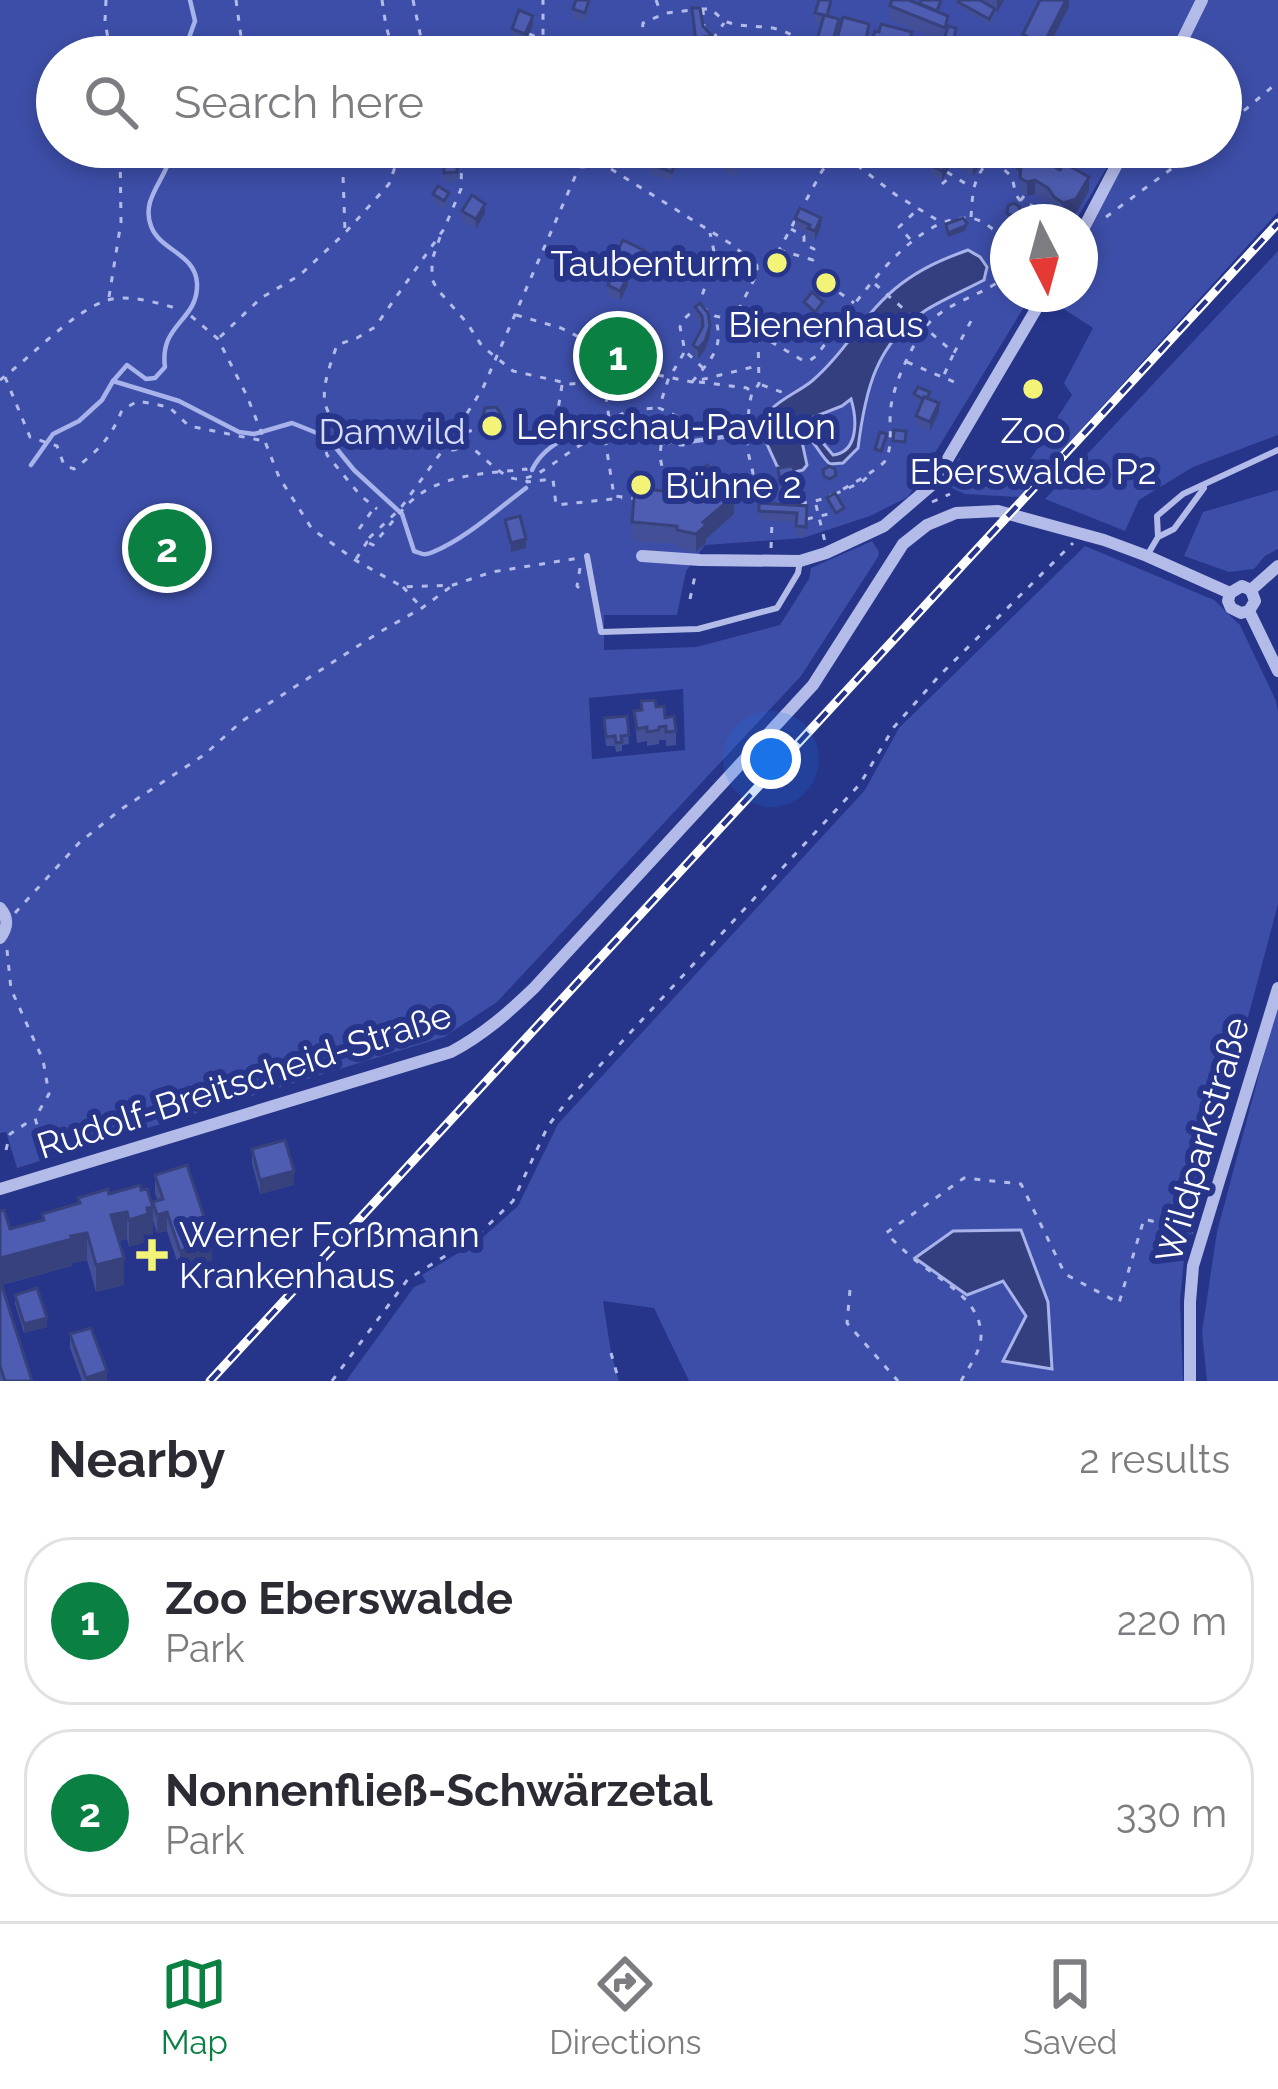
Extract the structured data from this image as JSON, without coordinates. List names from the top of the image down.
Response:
{
  "streets": {
    "street": ["Rudolf-Breitscheid-Straße", "Wildparkstraße"]
  },
  "parks": ["Damwild"],
  "places": {
    "other": [
      "Taubenturm",
      "Bienenhaus",
      "Zoo Eberswalde P2",
      "Lehrschau-Pavillon",
      "Bühne 2"
    ],
    "health": ["Werner Forßmann Krankenhaus"]
  },
  "north": "bottom",
  "page": {
    "search": "Search here",
    "pins": ["1", "2"],
    "heading": ["Nearby", "2 results"],
    "list": [
      {
        "mark": "1",
        "name": "Zoo Eberswalde",
        "note": "Park",
        "value": "220 m"
      },
      {
        "mark": "2",
        "name": "Nonnenfließ-Schwärzetal",
        "note": "Park",
        "value": "330 m"
      }
    ],
    "nav": ["Map", "Directions", "Saved"]
  }
}
